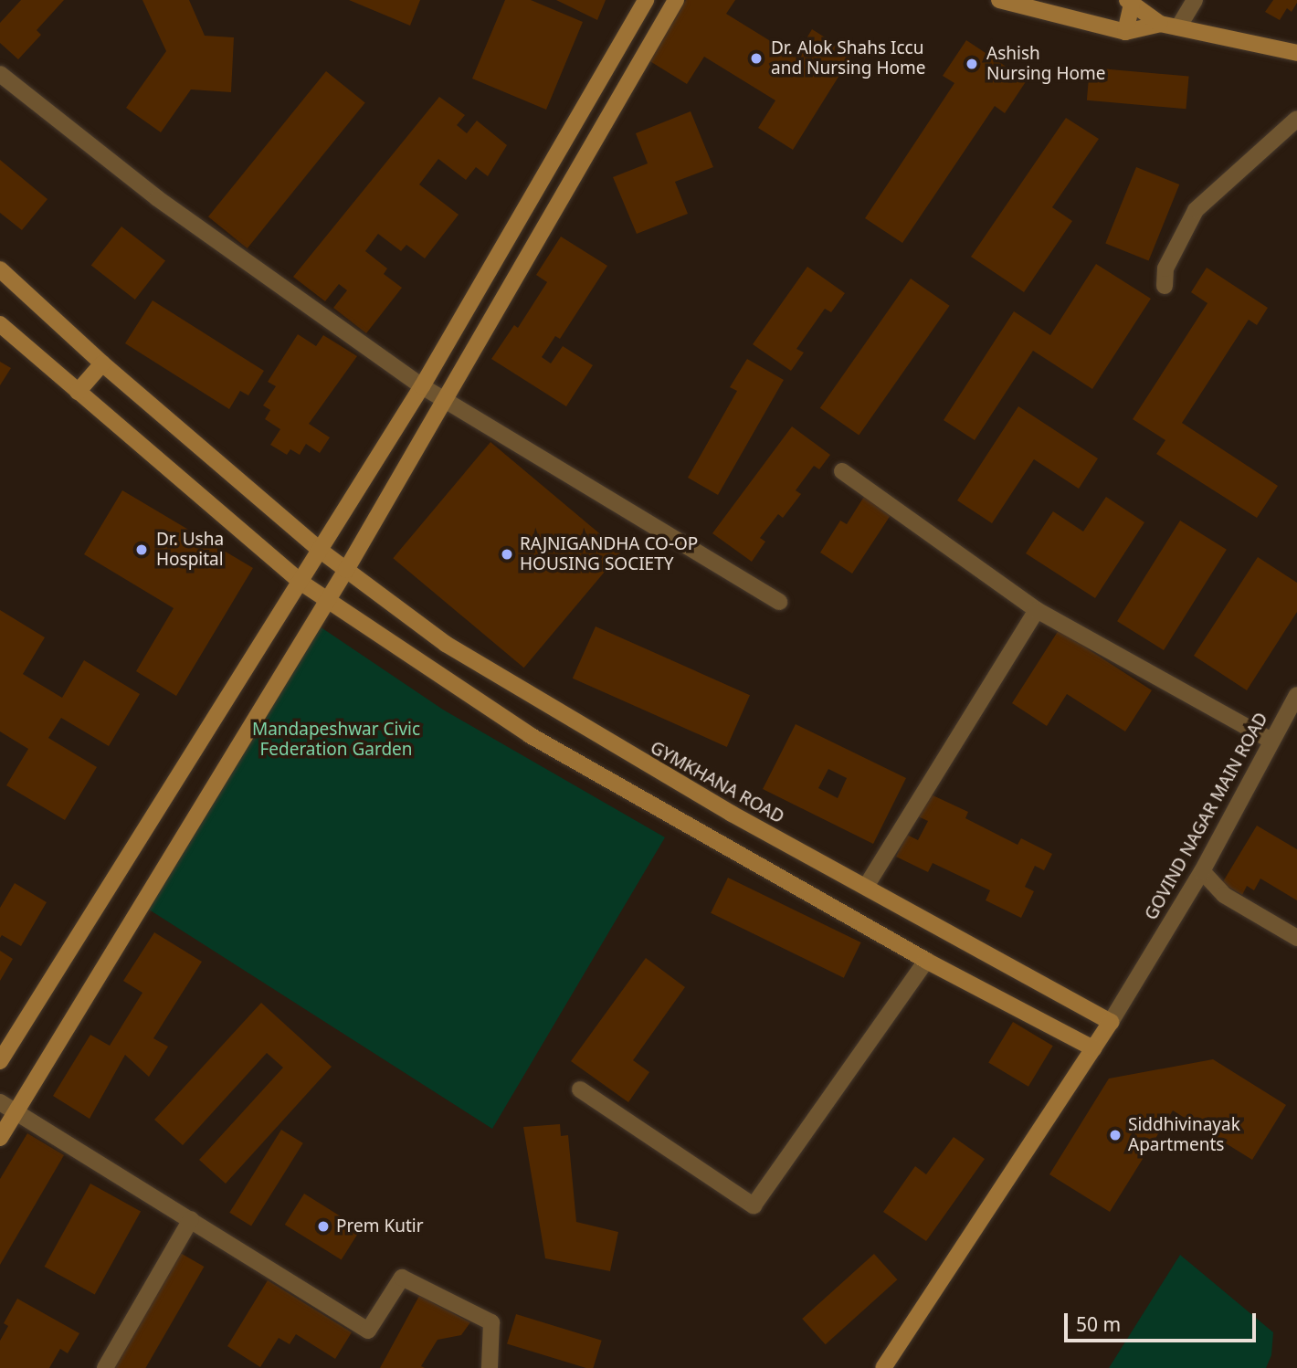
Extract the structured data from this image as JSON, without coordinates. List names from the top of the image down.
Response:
{
  "streets": {
    "street": ["GYMKHANA ROAD", "GOVIND NAGAR MAIN ROAD"]
  },
  "crossings": [
    ["GYMKHANA ROAD", "GOVIND NAGAR MAIN ROAD"]
  ],
  "parks": ["Mandapeshwar Civic Federation Garden"],
  "places": [
    "Dr. Alok Shahs Iccu and Nursing Home",
    "Ashish Nursing Home",
    "Dr. Usha Hospital",
    "RAJNIGANDHA CO-OP HOUSING SOCIETY",
    "Siddhivinayak Apartments",
    "Prem Kutir"
  ],
  "scale_bar": "50 m"
}
